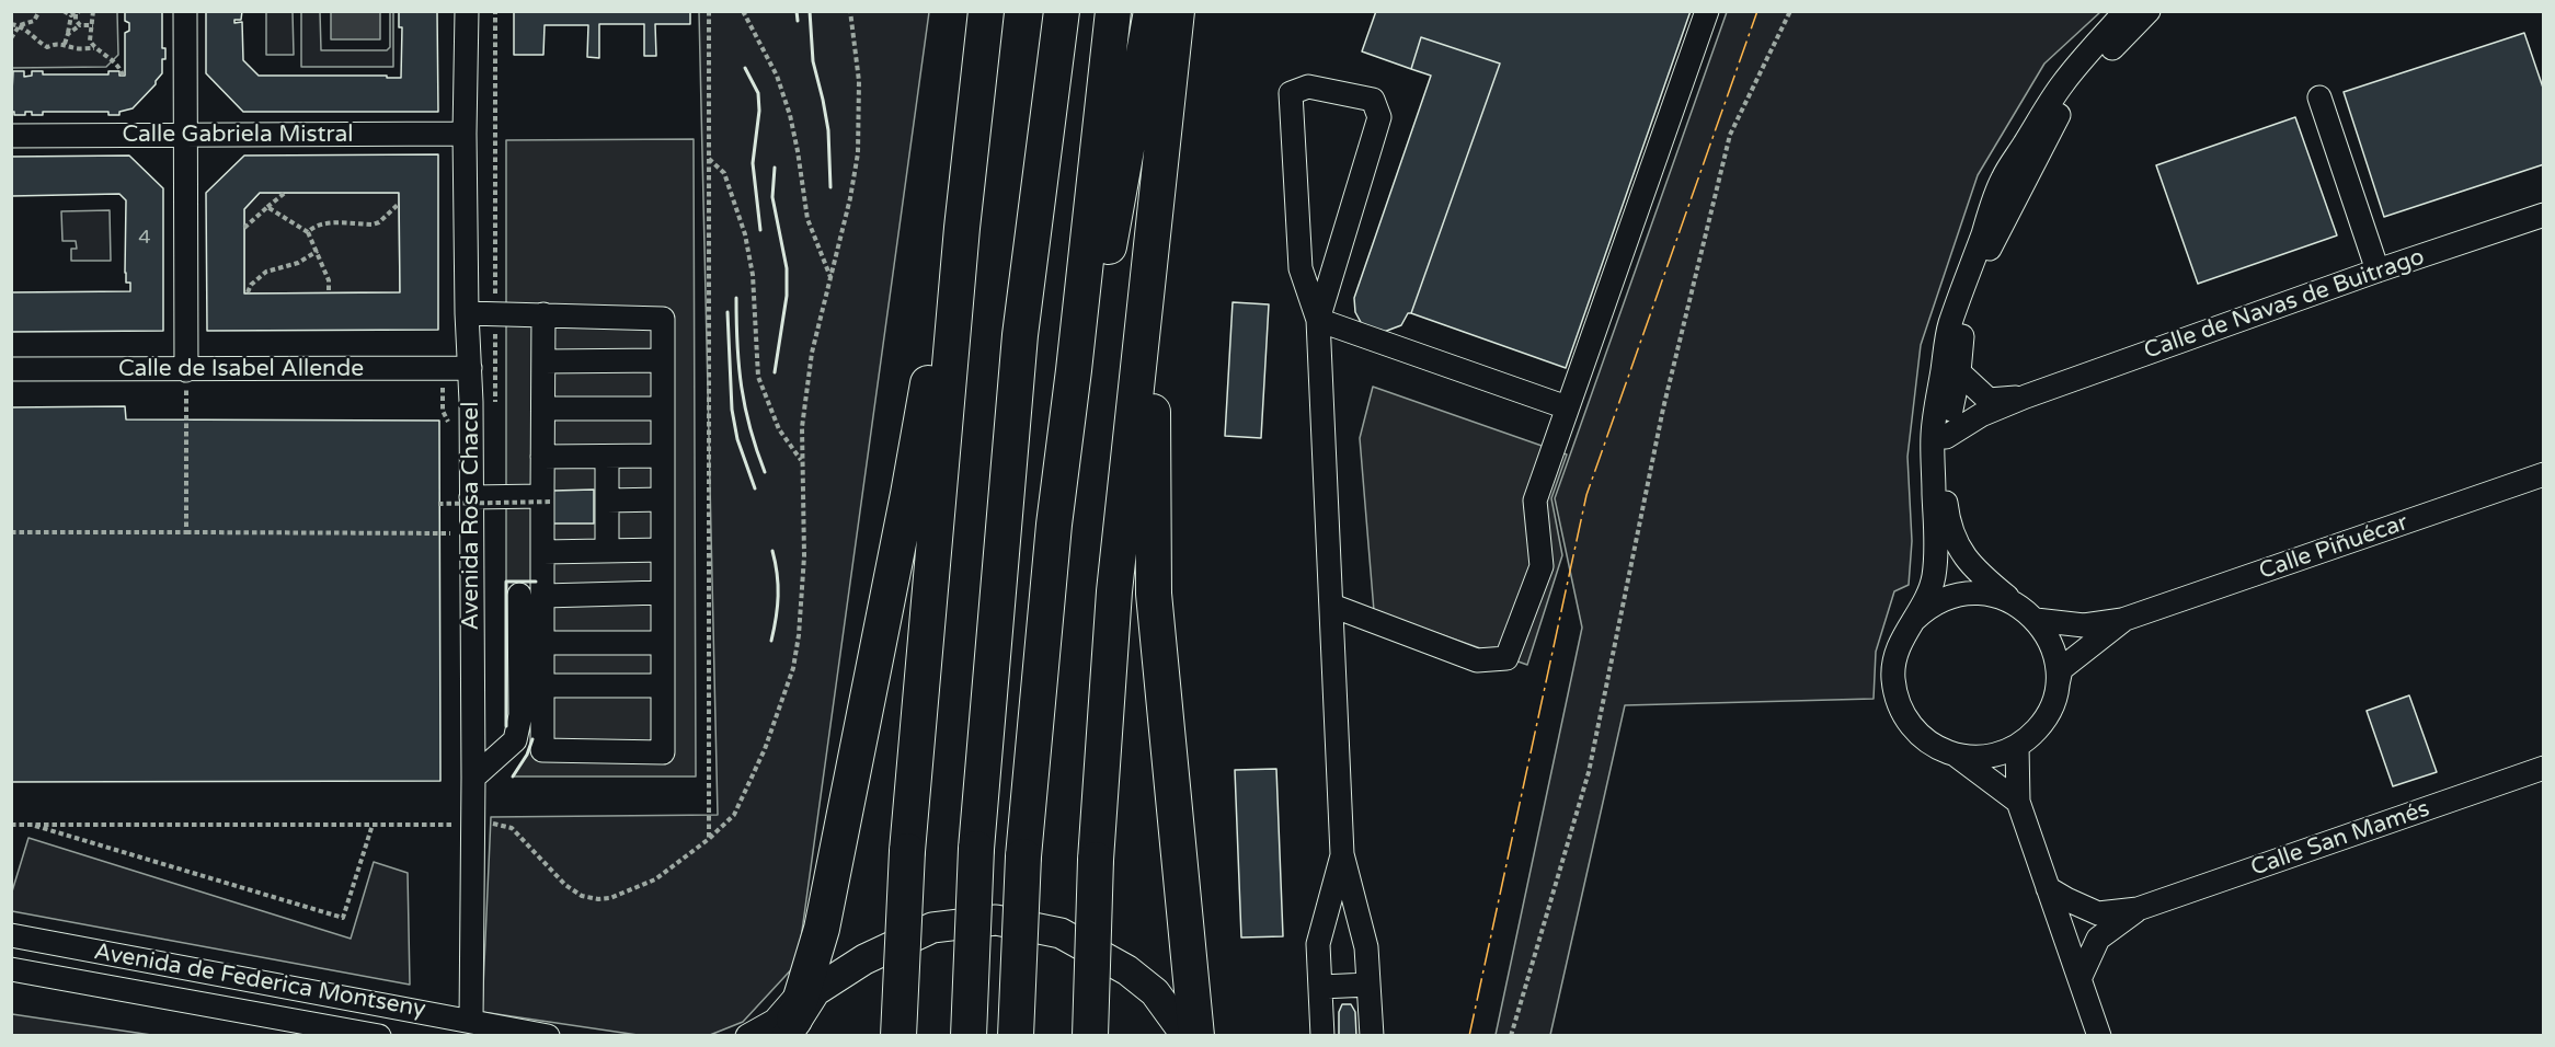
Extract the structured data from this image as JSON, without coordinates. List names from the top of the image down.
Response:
{
  "streets": {
    "street": [
      "Calle Gabriela Mistral",
      "Calle de Navas de Buitrago",
      "Calle de Isabel Allende",
      "Avenida Rosa Chacel",
      "Calle Piñuécar",
      "Calle San Mamés",
      "Avenida de Federica Montseny"
    ]
  },
  "crossings": [
    ["Calle Gabriela Mistral", "Avenida Rosa Chacel"],
    ["Calle de Isabel Allende", "Avenida Rosa Chacel"],
    ["Avenida Rosa Chacel", "Avenida de Federica Montseny"]
  ],
  "house_numbers": ["4"]
}
